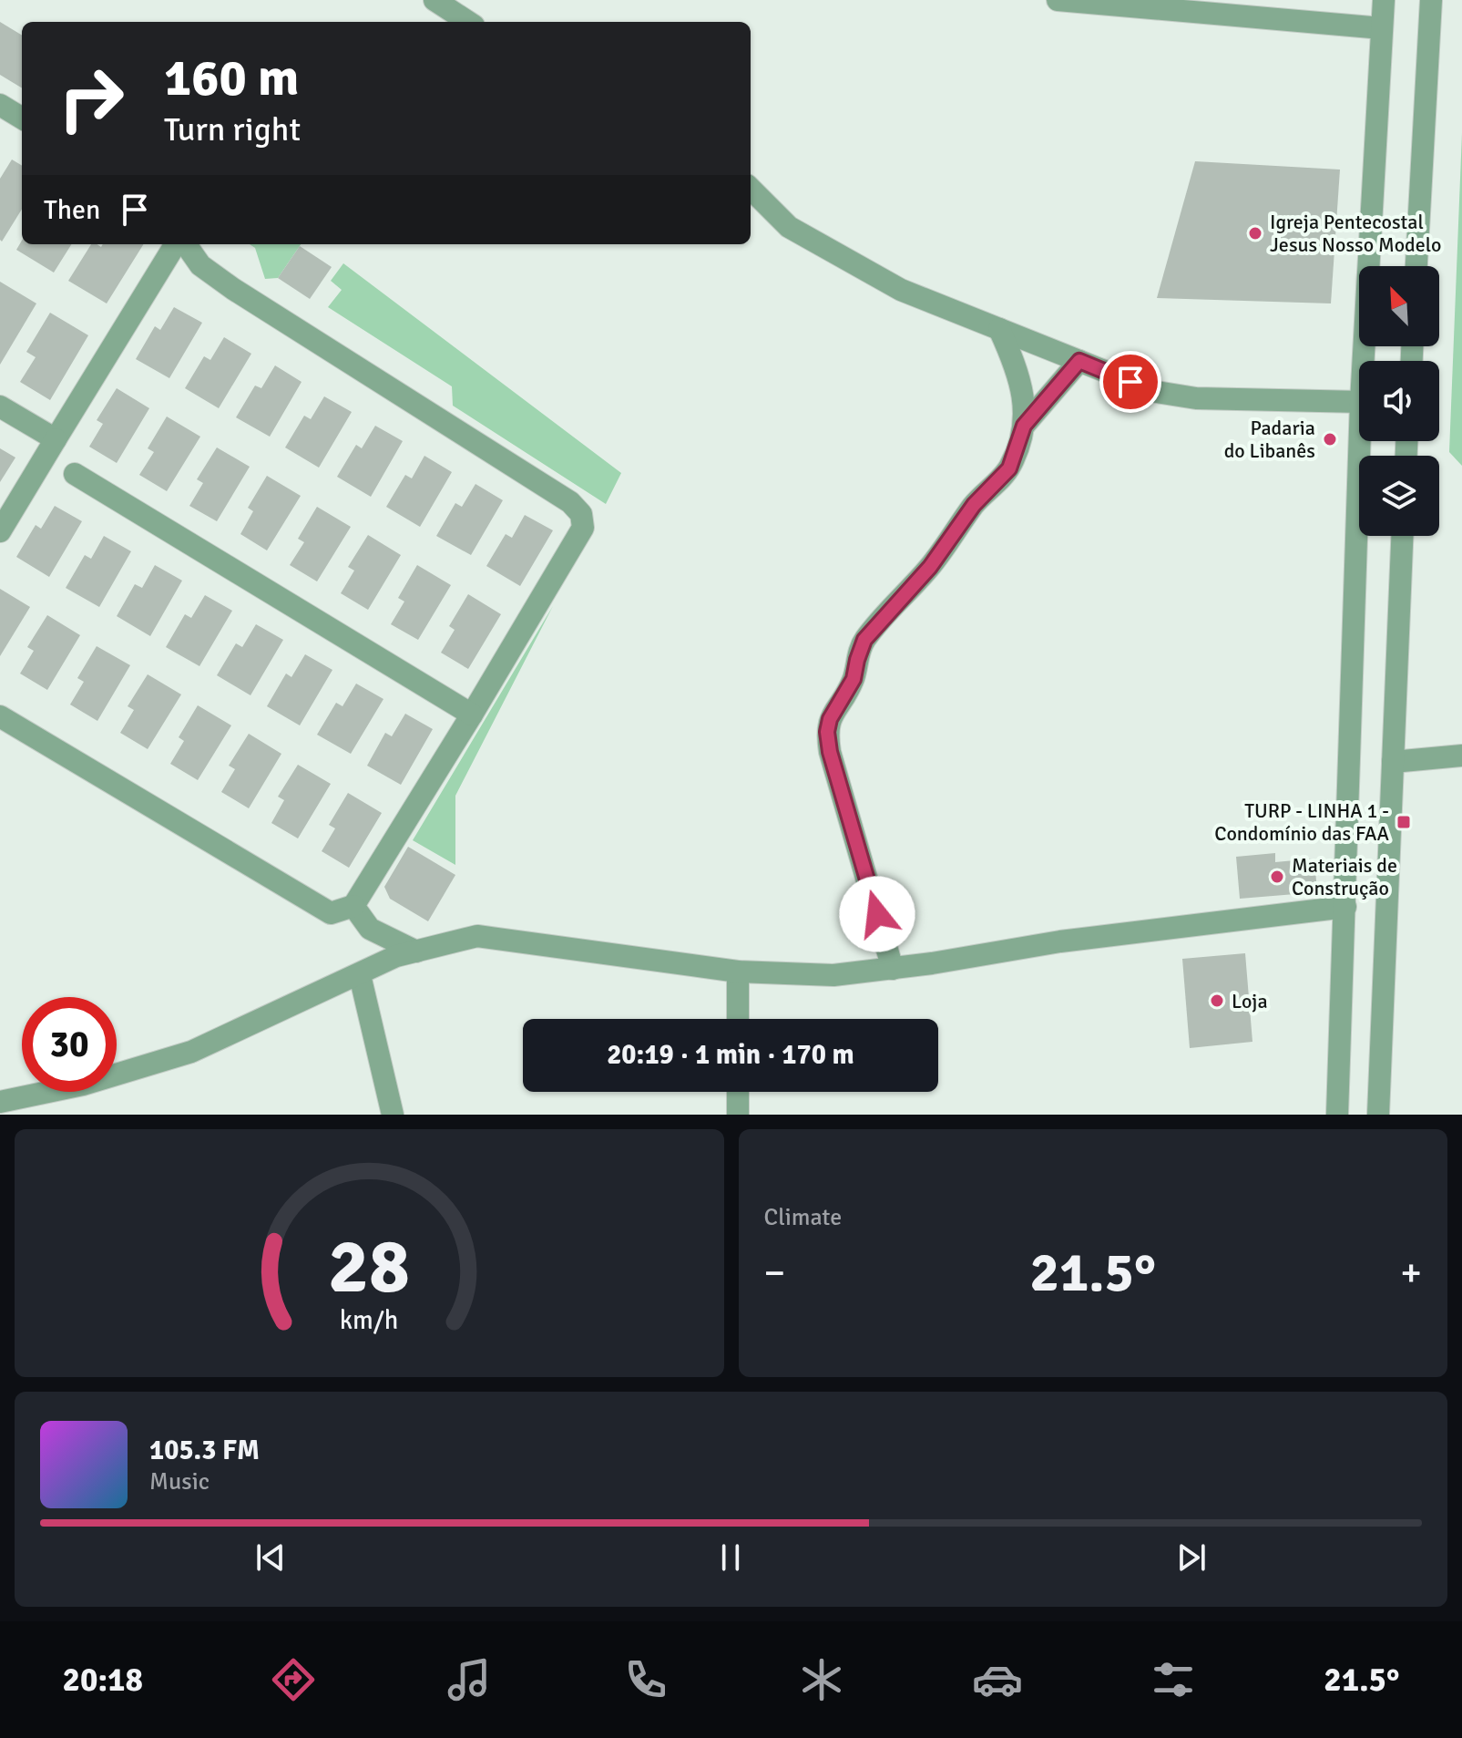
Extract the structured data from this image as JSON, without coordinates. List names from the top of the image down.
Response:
{
  "places": {
    "other": [
      "Igreja Pentecostal Jesus Nosso Modelo",
      "Padaria do Libanês",
      "Materiais de Construção",
      "Loja"
    ],
    "transit": ["TURP - LINHA 1 - Condomínio das FAA"]
  },
  "north": "top left",
  "page": {
    "turn": ["160 m", "Turn right"],
    "then": "Then",
    "limit": "30",
    "trip": "20:19 · 1 min · 170 m",
    "tile": "Climate",
    "heat": ["−", "21.5°", "+"],
    "song": ["105.3 FM", "Music"],
    "tabs": ["20:18", "21.5°"],
    "gauge": ["28", "km/h"]
  }
}
